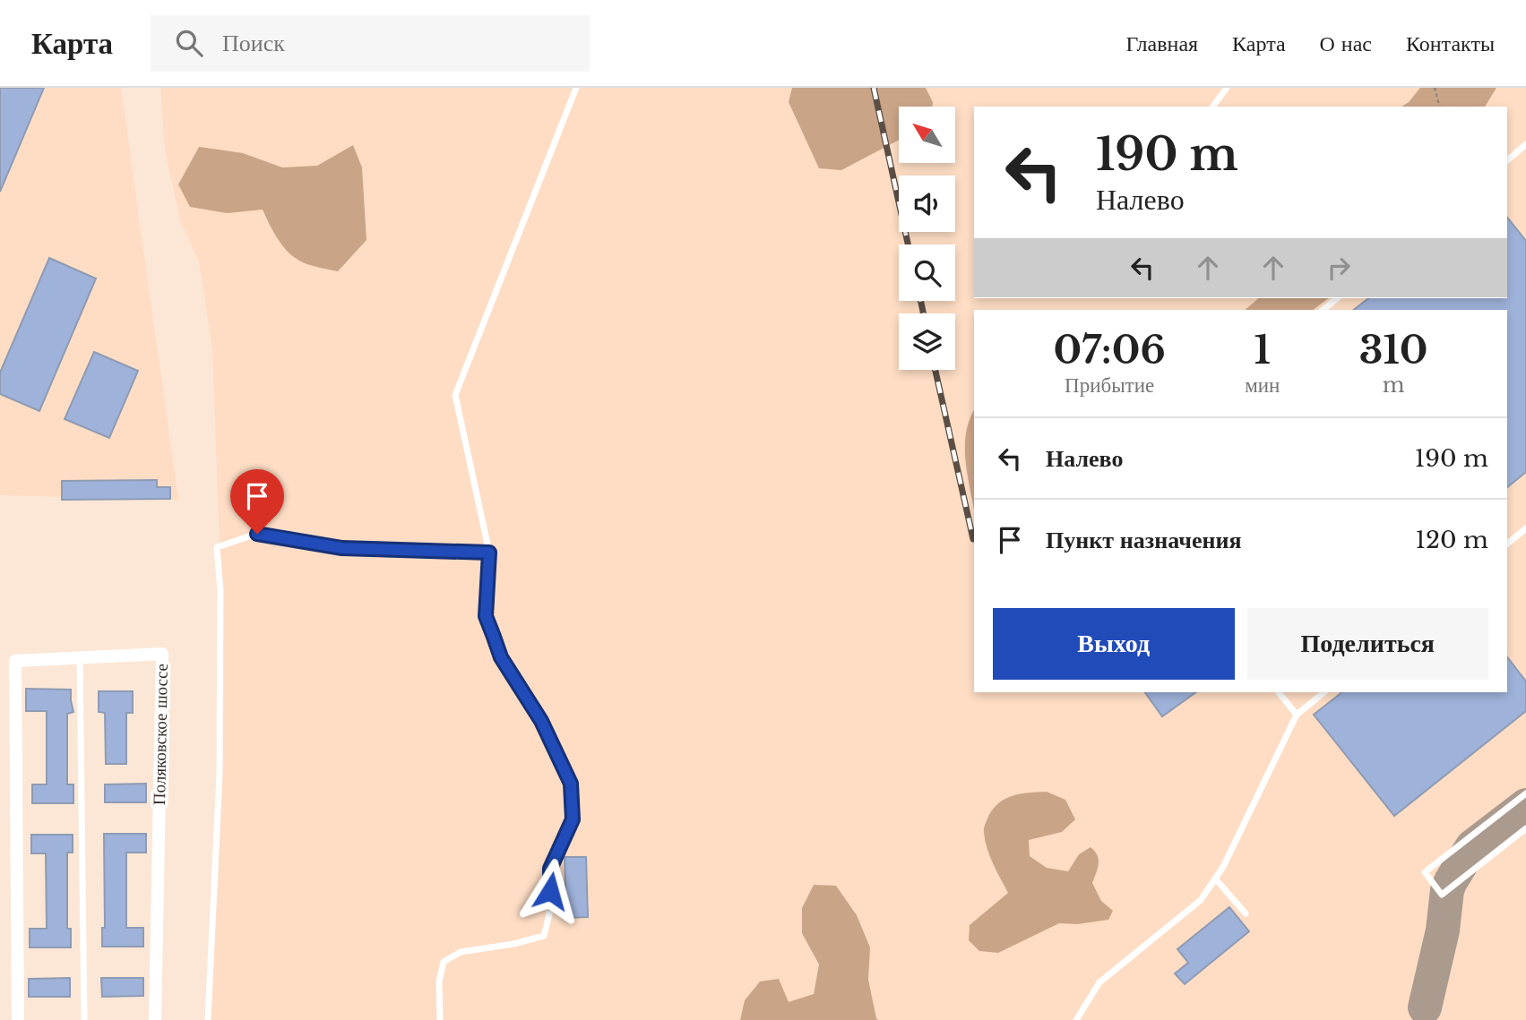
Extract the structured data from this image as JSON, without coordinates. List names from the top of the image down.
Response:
{
  "streets": {
    "street": ["Поляковское шоссе"]
  },
  "north": "top left",
  "page": {
    "header": "Карта",
    "search": "Поиск",
    "nav": [
      "Главная",
      "Карта",
      "О нас",
      "Контакты"
    ],
    "turn": ["190 m", "Налево"],
    "eta": [
      "07:06",
      "Прибытие",
      "1",
      "мин",
      "310",
      "m"
    ],
    "list": [
      {
        "name": "Налево",
        "value": "190 m"
      },
      {
        "name": "Пункт назначения",
        "value": "120 m"
      }
    ],
    "buttons": ["Выход", "Поделиться"]
  }
}
